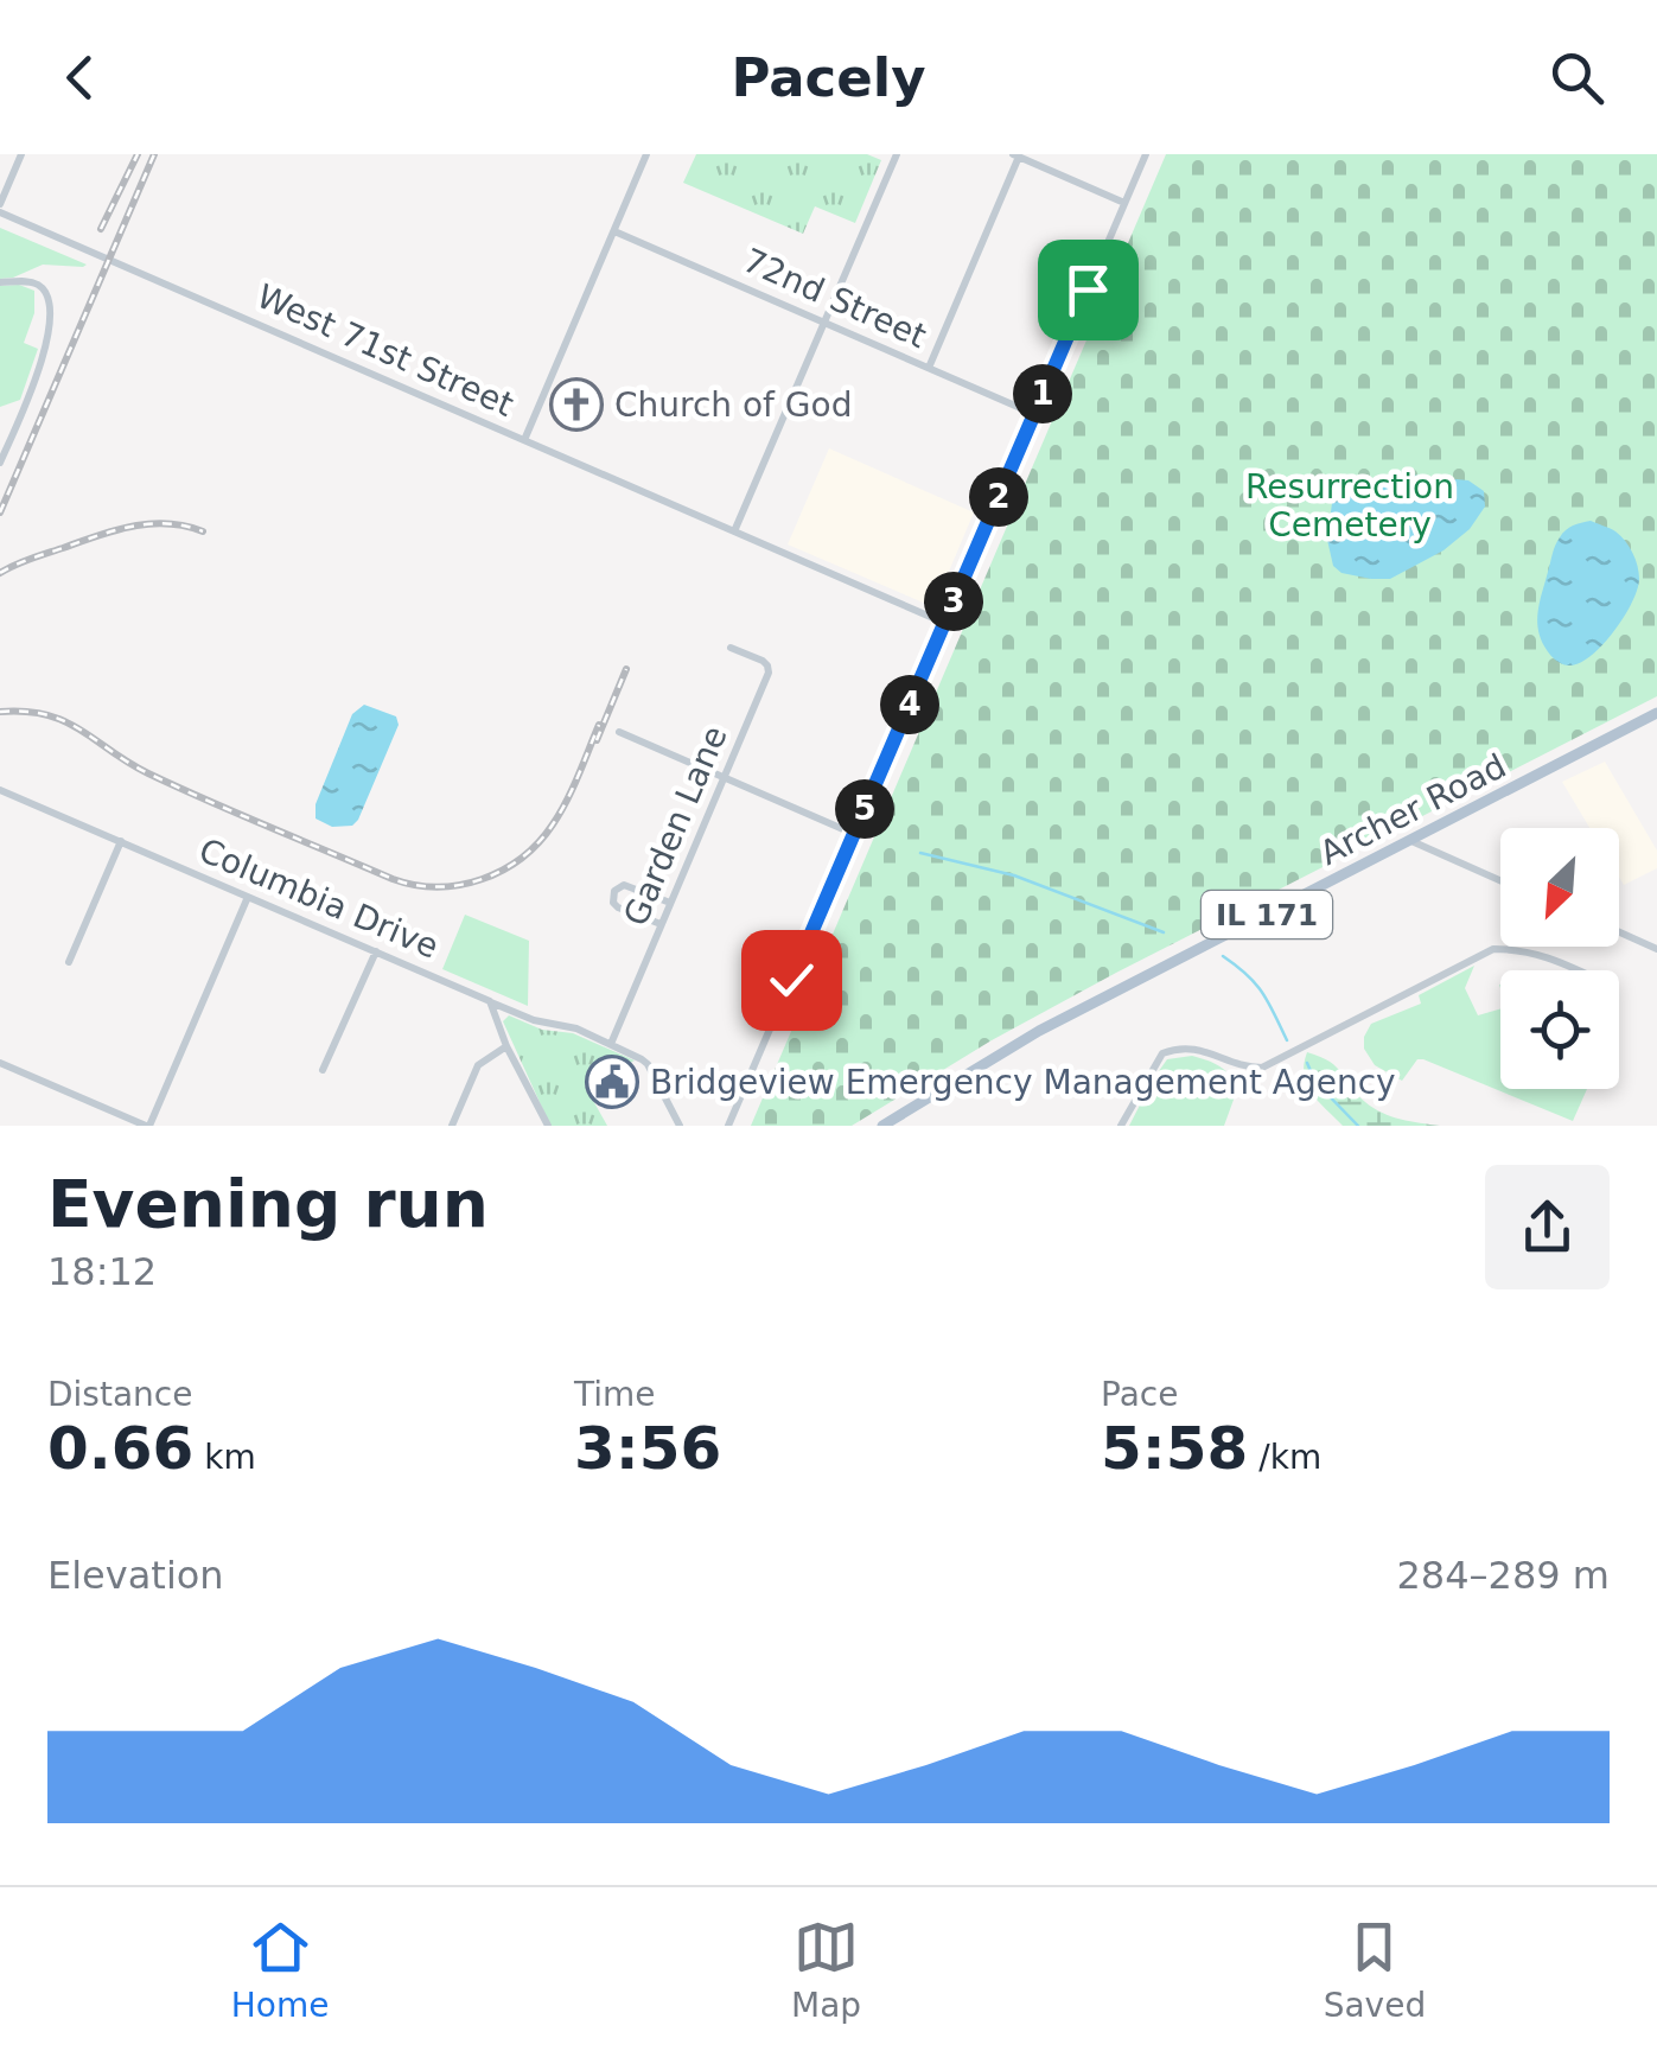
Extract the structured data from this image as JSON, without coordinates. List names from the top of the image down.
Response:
{
  "streets": {
    "main road": ["Archer Road", "IL 171"],
    "street": [
      "72nd Street",
      "West 71st Street",
      "Garden Lane",
      "Columbia Drive"
    ]
  },
  "parks": ["Resurrection Cemetery"],
  "places": {
    "church": ["Church of God"],
    "public building": ["Bridgeview Emergency Management Agency"]
  },
  "north": "bottom left",
  "page": {
    "header": "Pacely",
    "pins": [
      "1",
      "2",
      "3",
      "4",
      "5"
    ],
    "heading": ["Evening run", "18:12"],
    "stats": [
      ["Distance", "0.66 km"],
      ["Time", "3:56"],
      ["Pace", "5:58 /km"]
    ],
    "chart": ["Elevation", "284–289 m"],
    "tabs": ["Home", "Map", "Saved"]
  }
}
